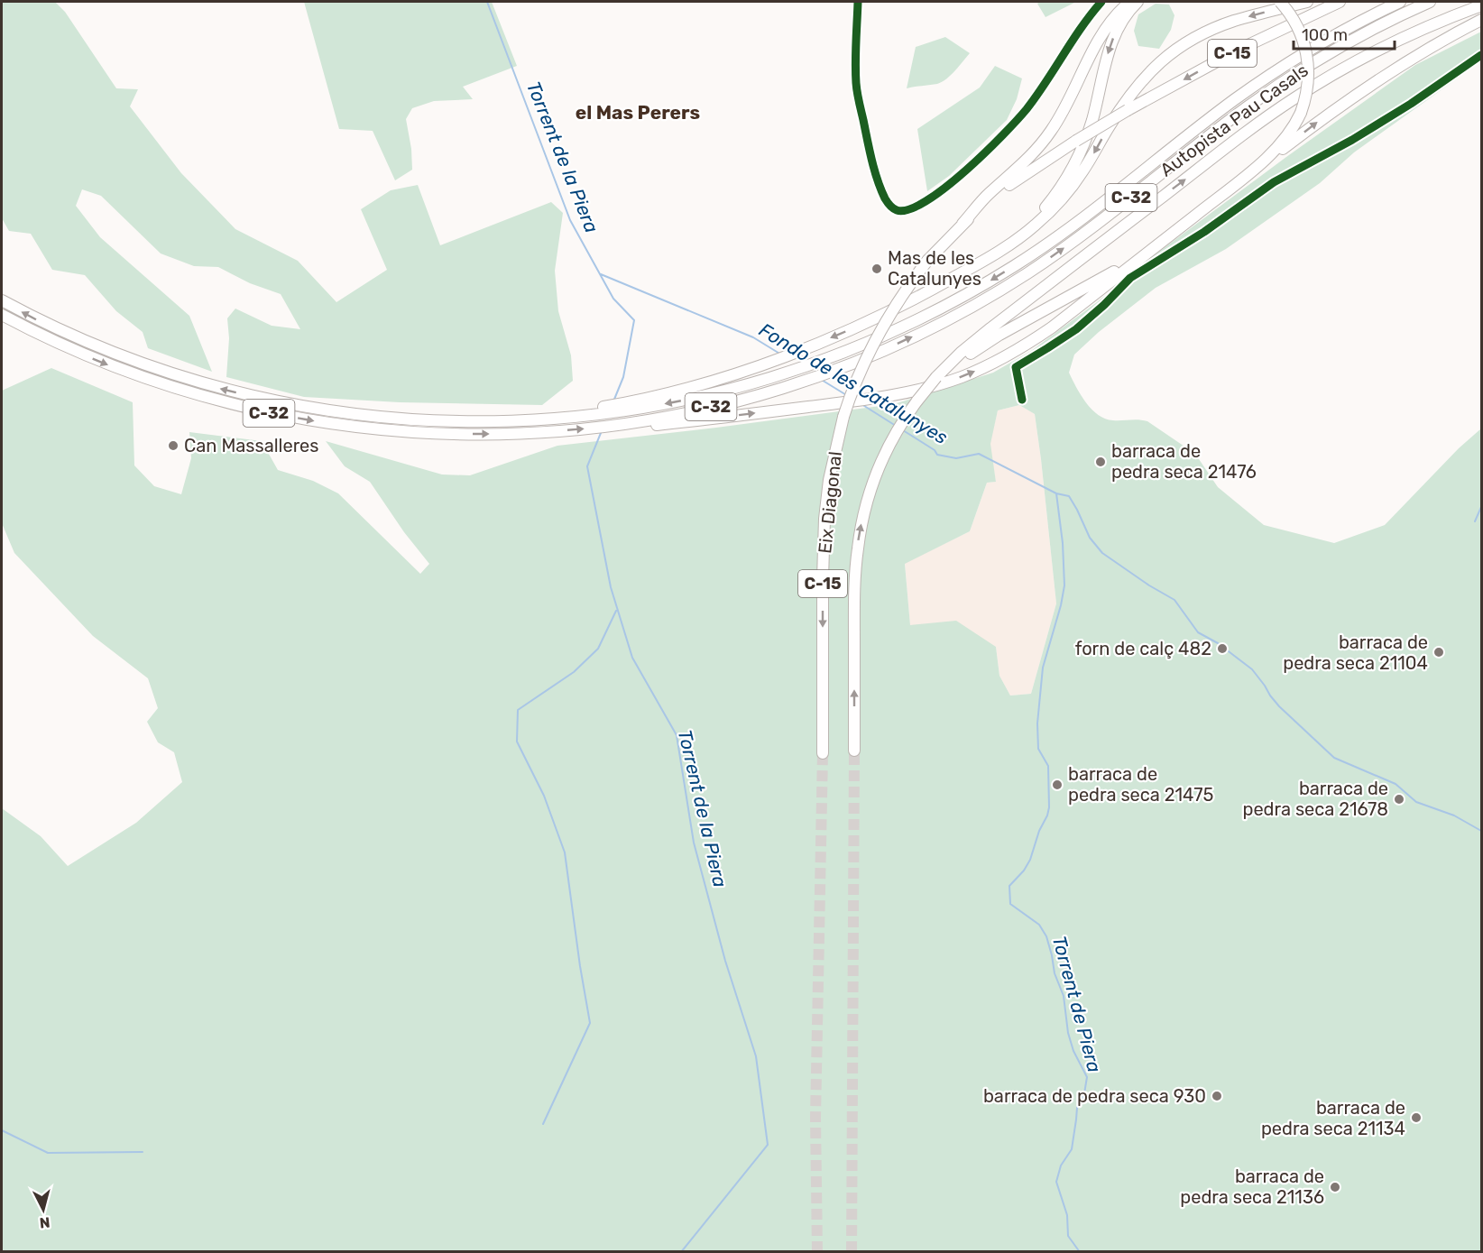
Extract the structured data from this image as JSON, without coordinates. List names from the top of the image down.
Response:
{
  "streets": {
    "highway": [
      "C-15",
      "Autopista Pau Casals",
      "C-32",
      "Eix Diagonal"
    ]
  },
  "crossings": [
    ["C-15", "Eix Diagonal"],
    ["Autopista Pau Casals", "C-32"]
  ],
  "districts": ["el Mas Perers"],
  "water": ["Torrent de la Piera", "Fondo de les Catalunyes", "Torrent de Piera"],
  "places": [
    "Mas de les Catalunyes",
    "Can Massalleres",
    "barraca de pedra seca 21476",
    "forn de calç 482",
    "barraca de pedra seca 21104",
    "barraca de pedra seca 21475",
    "barraca de pedra seca 21678",
    "barraca de pedra seca 930",
    "barraca de pedra seca 21134",
    "barraca de pedra seca 21136"
  ],
  "scale_bar": "100 m",
  "north": "bottom"
}
